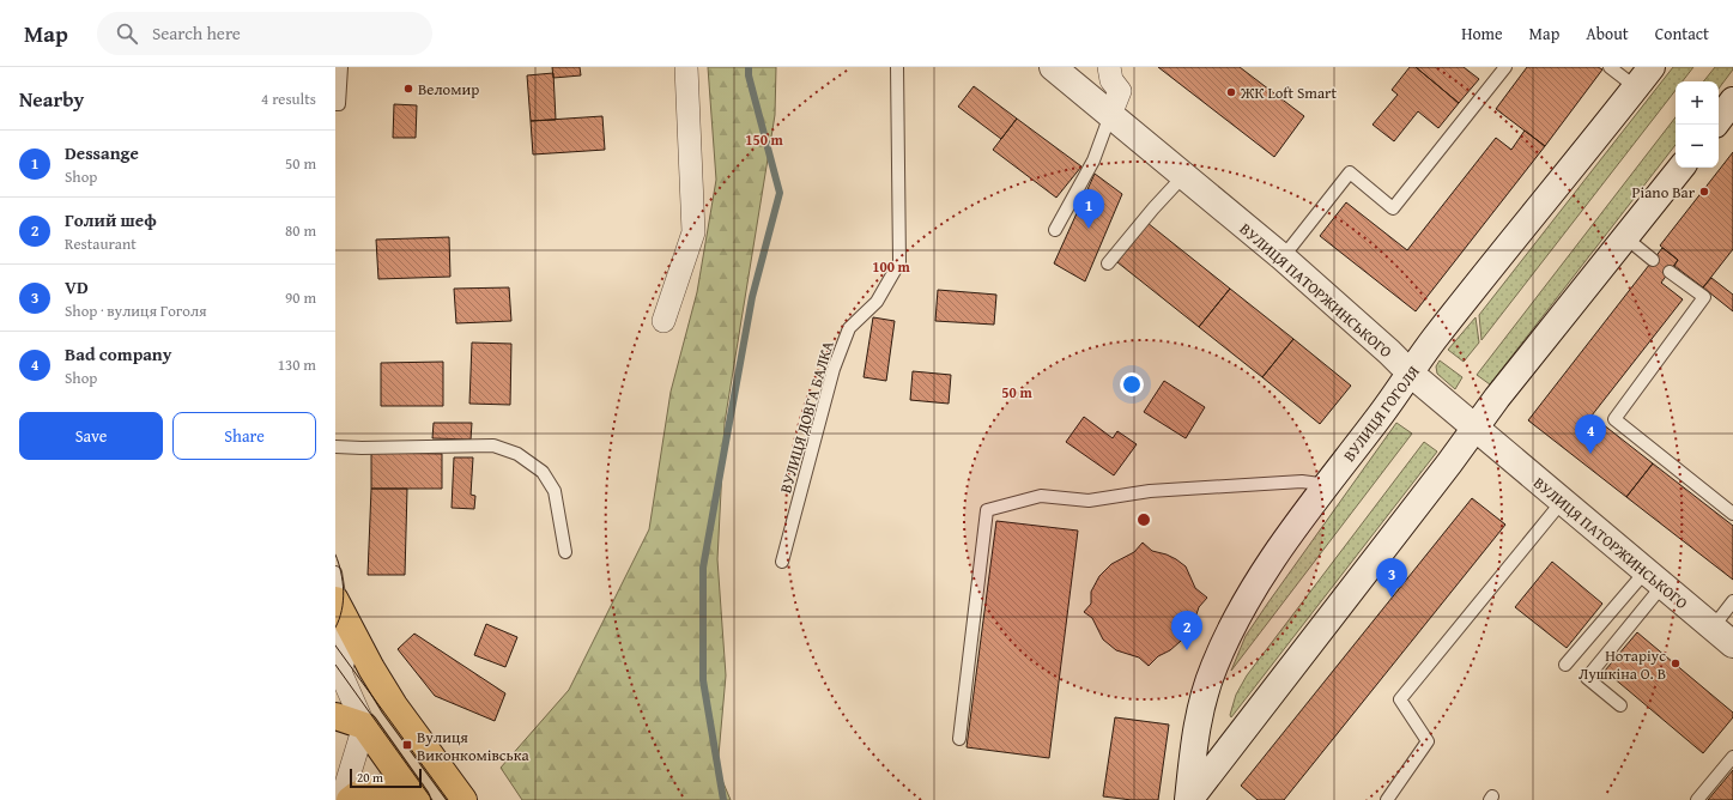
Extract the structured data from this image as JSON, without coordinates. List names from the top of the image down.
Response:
{
  "streets": {
    "main road": ["ВУЛИЦЯ ПАТОРЖИНСЬКОГО", "ВУЛИЦЯ ГОГОЛЯ"],
    "lane": ["ВУЛИЦЯ ДОВГА БАЛКА"]
  },
  "crossings": [
    ["ВУЛИЦЯ ПАТОРЖИНСЬКОГО", "ВУЛИЦЯ ГОГОЛЯ"]
  ],
  "places": {
    "other": [
      "Веломир",
      "ЖК Loft Smart",
      "Piano Bar",
      "Нотаріус Лушкіна О. В"
    ],
    "transit": ["Вулиця Виконкомівська"]
  },
  "scale_bar": "20 m",
  "page": {
    "header": "Map",
    "search": "Search here",
    "nav": [
      "Home",
      "Map",
      "About",
      "Contact"
    ],
    "heading": ["Nearby", "4 results"],
    "map_buttons": ["+", "−"],
    "list": [
      {
        "mark": "1",
        "name": "Dessange",
        "note": "Shop",
        "value": "50 m"
      },
      {
        "mark": "2",
        "name": "Голий шеф",
        "note": "Restaurant",
        "value": "80 m"
      },
      {
        "mark": "3",
        "name": "VD",
        "note": "Shop · вулиця Гоголя",
        "value": "90 m"
      },
      {
        "mark": "4",
        "name": "Bad company",
        "note": "Shop",
        "value": "130 m"
      }
    ],
    "pins": [
      "1",
      "4",
      "3",
      "2"
    ],
    "buttons": ["Save", "Share"],
    "scale": "20 m"
  },
  "rings": ["150 m", "100 m", "50 m"]
}
